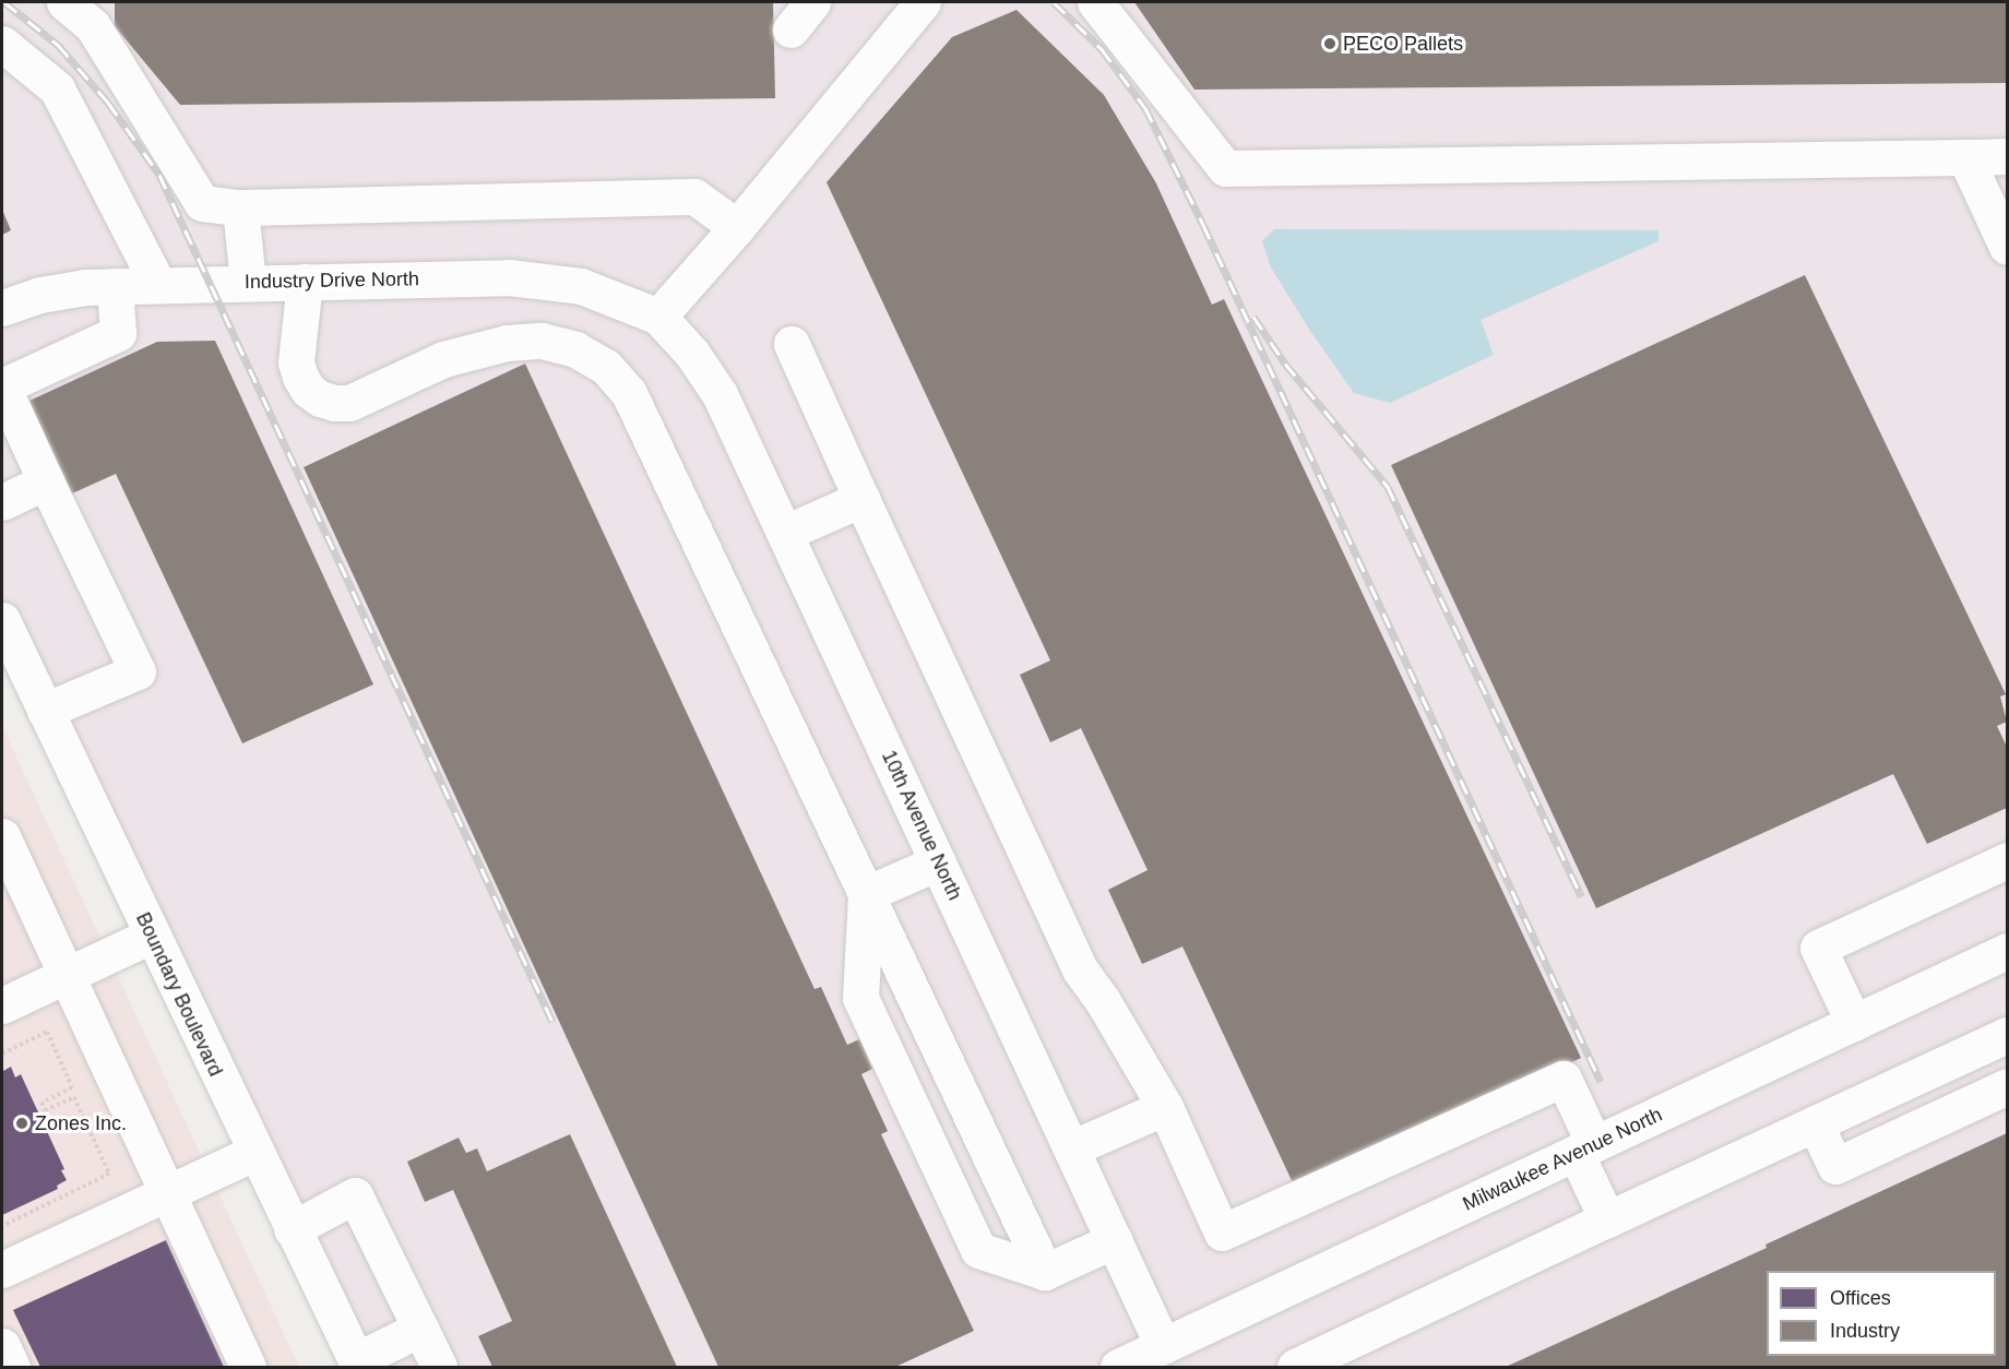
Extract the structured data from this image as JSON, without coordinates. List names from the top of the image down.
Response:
{
  "streets": {
    "street": [
      "Industry Drive North",
      "10th Avenue North",
      "Boundary Boulevard",
      "Milwaukee Avenue North"
    ]
  },
  "crossings": [
    ["Industry Drive North", "10th Avenue North"],
    ["10th Avenue North", "Milwaukee Avenue North"]
  ],
  "places": ["PECO Pallets", "Zones Inc."],
  "legend": ["Offices", "Industry"]
}
